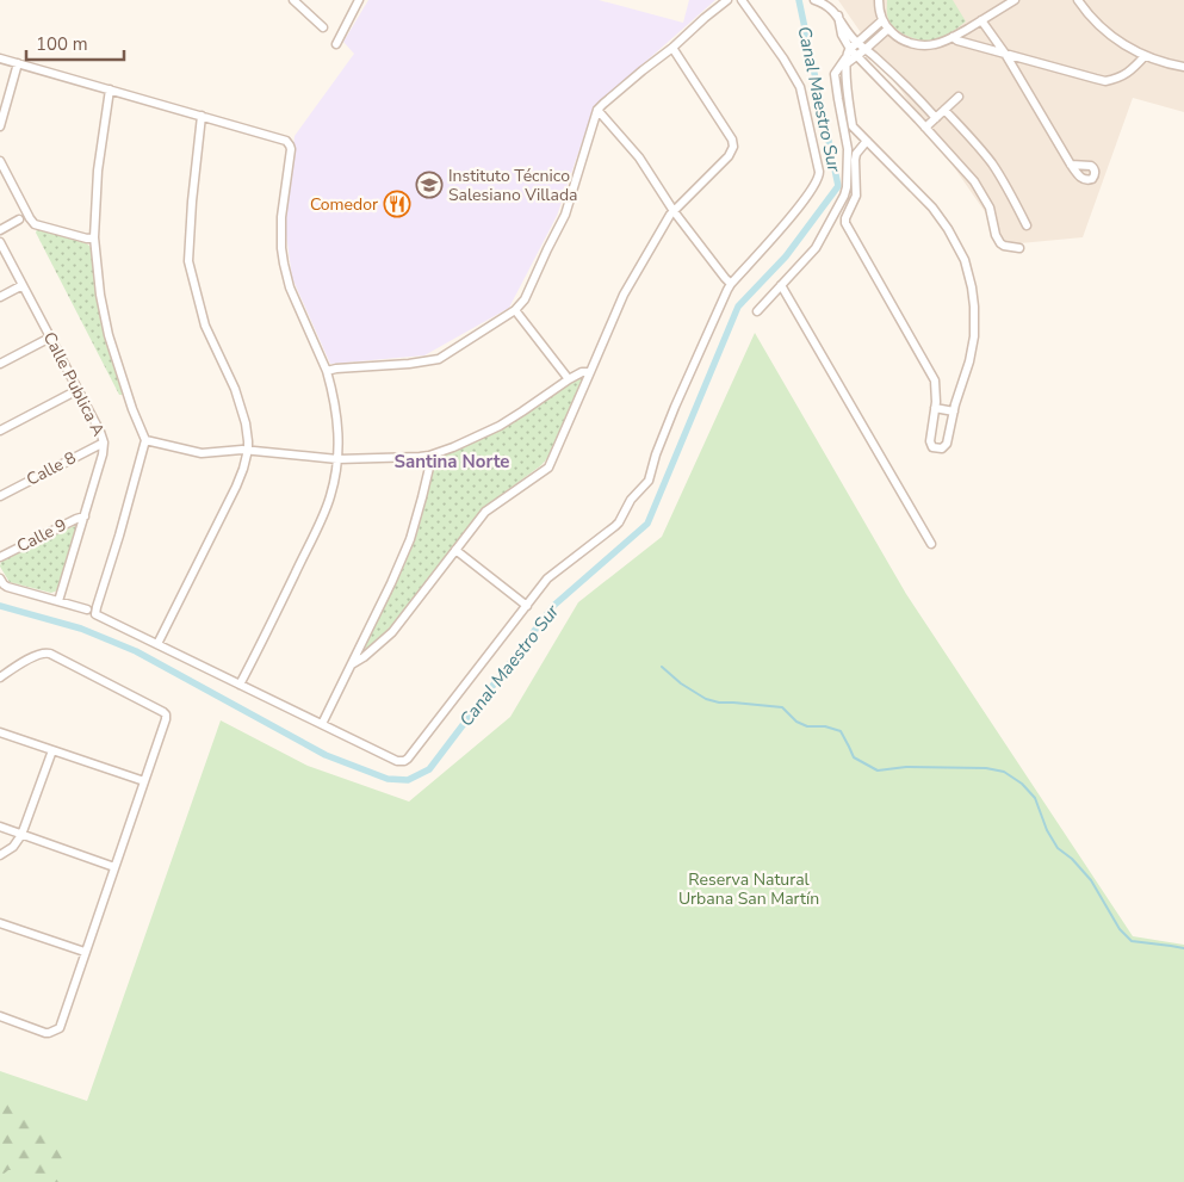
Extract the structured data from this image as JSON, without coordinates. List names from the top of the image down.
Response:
{
  "streets": {
    "street": ["Calle Publica A", "Calle 8", "Calle 9"]
  },
  "crossings": [
    ["Calle Publica A", "Calle 8"],
    ["Calle Publica A", "Calle 9"]
  ],
  "districts": ["Santina Norte"],
  "water": ["Canal Maestro Sur"],
  "parks": ["Reserva Natural Urbana San Martín"],
  "places": {
    "school or university": ["Instituto Técnico Salesiano Villada"],
    "restaurant": ["Comedor"]
  },
  "scale_bar": "100 m"
}
